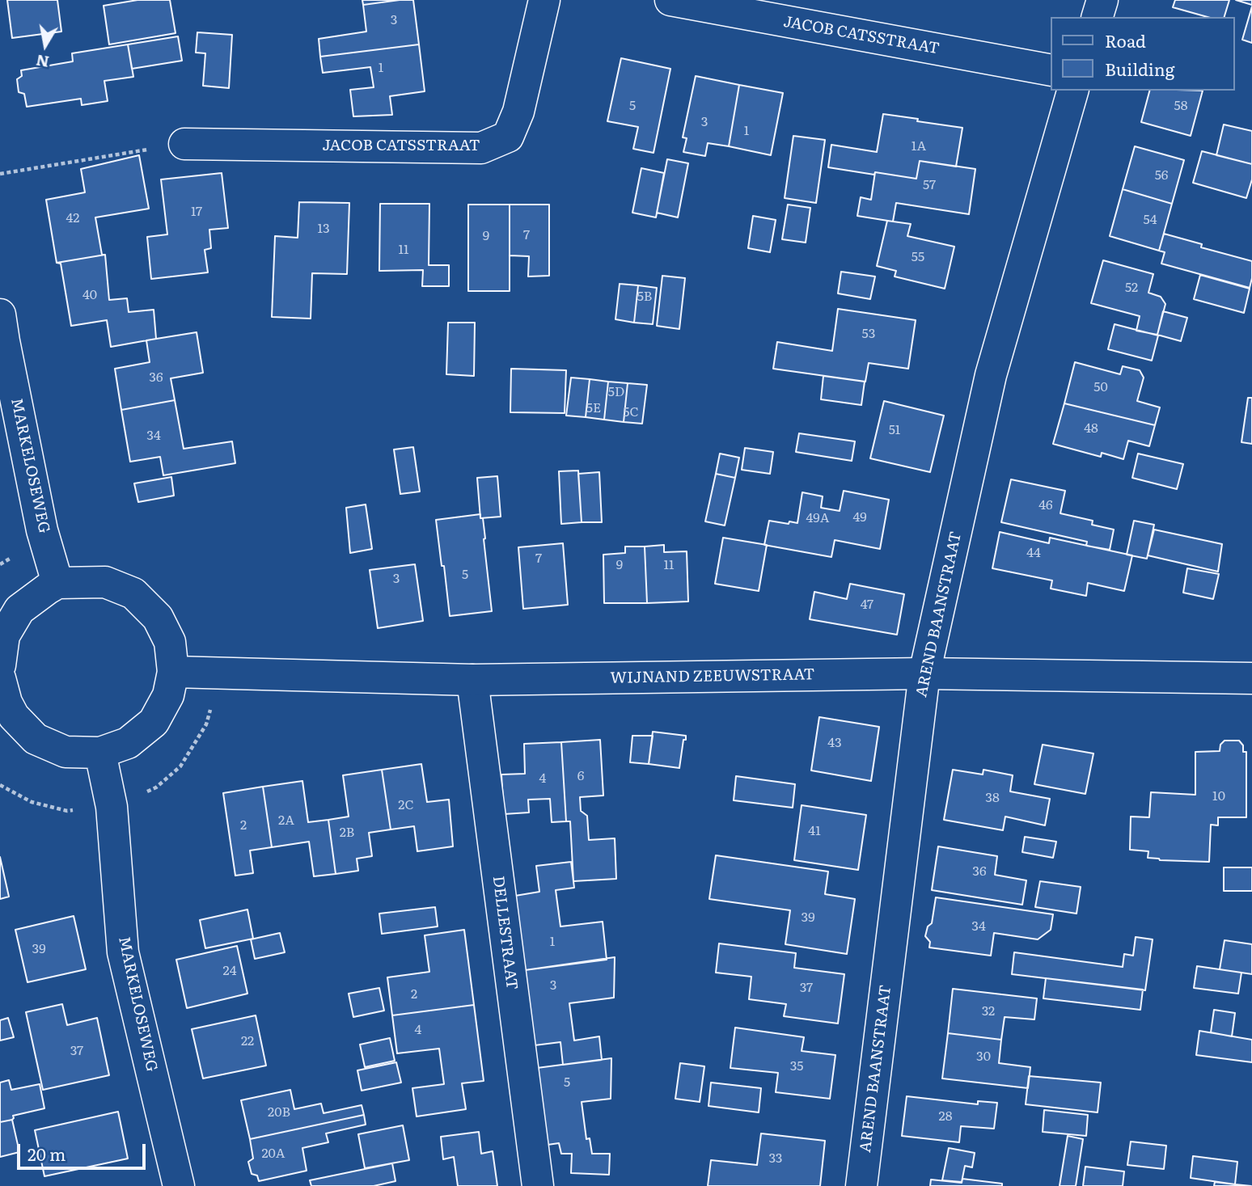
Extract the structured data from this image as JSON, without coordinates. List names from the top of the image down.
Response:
{
  "streets": {
    "street": [
      "JACOB CATSSTRAAT",
      "MARKELOSEWEG",
      "AREND BAANSTRAAT",
      "WIJNAND ZEEUWSTRAAT",
      "DELLESTRAAT"
    ]
  },
  "crossings": [
    ["AREND BAANSTRAAT", "WIJNAND ZEEUWSTRAAT"],
    ["WIJNAND ZEEUWSTRAAT", "DELLESTRAAT"]
  ],
  "house_numbers": [
    "3",
    "1",
    "5",
    "58",
    "3",
    "1",
    "1A",
    "56",
    "57",
    "17",
    "42",
    "54",
    "13",
    "7",
    "9",
    "11",
    "55",
    "52",
    "40",
    "5B",
    "53",
    "36",
    "50",
    "5D",
    "5E",
    "5C",
    "48",
    "51",
    "34",
    "46",
    "49",
    "49A",
    "44",
    "7",
    "9",
    "11",
    "5",
    "3",
    "47",
    "43",
    "6",
    "4",
    "10",
    "38",
    "2C",
    "2A",
    "2",
    "41",
    "2B",
    "36",
    "39",
    "34",
    "1",
    "39",
    "24",
    "3",
    "37",
    "2",
    "32",
    "4",
    "22",
    "37",
    "30",
    "35",
    "5",
    "20B",
    "28",
    "20A",
    "33"
  ],
  "legend": ["Road", "Building"],
  "scale_bar": "20 m",
  "north": "bottom"
}
